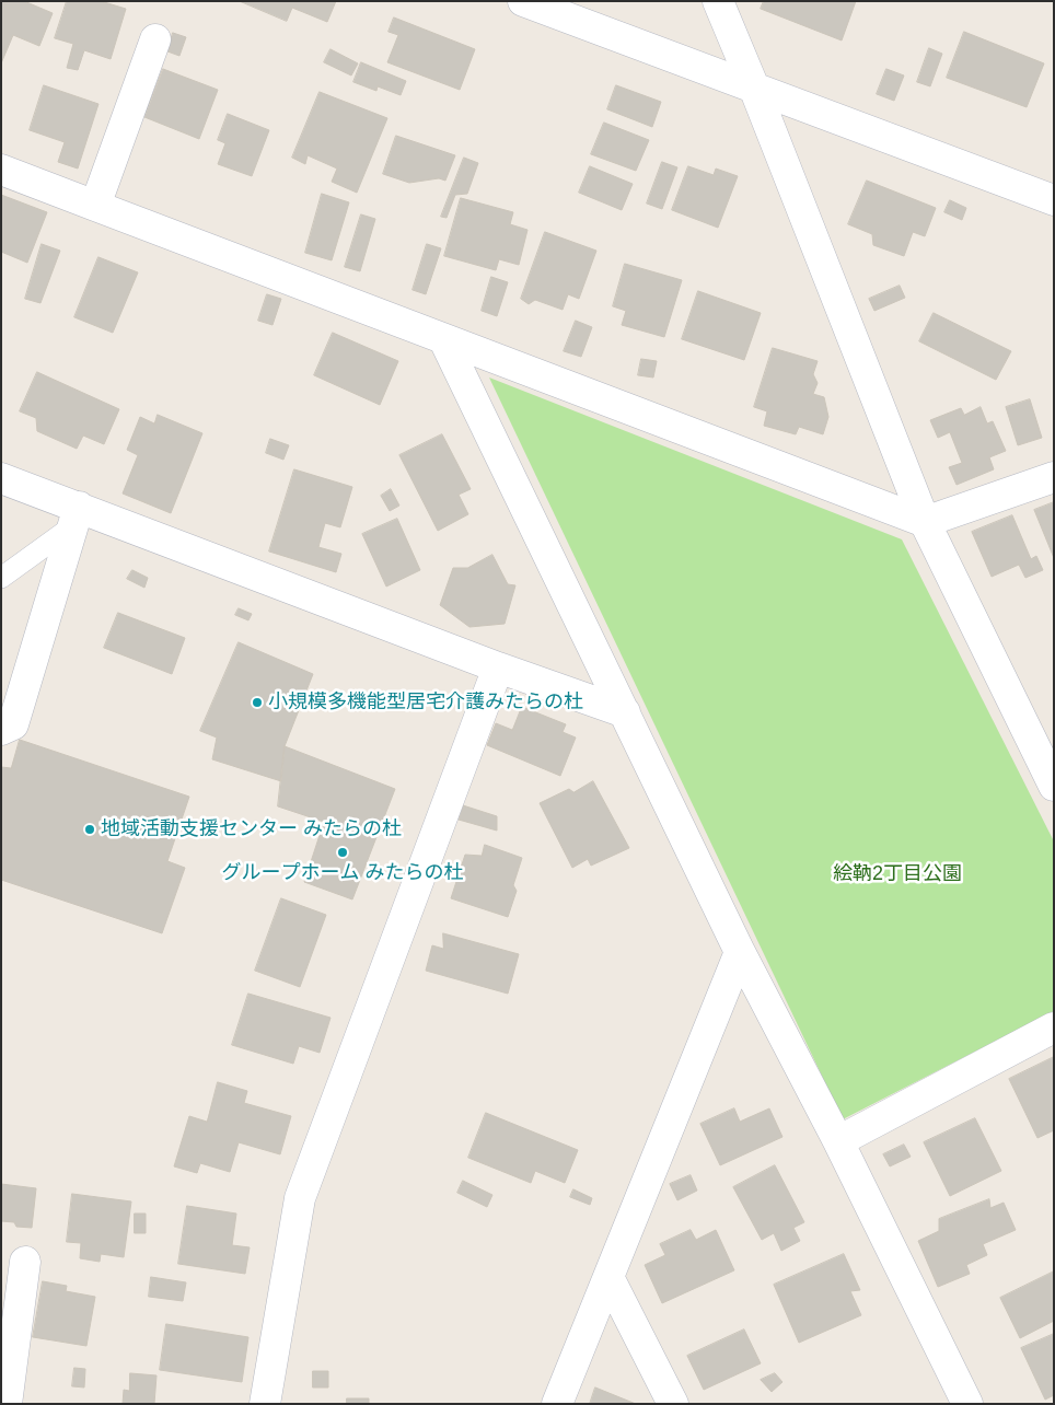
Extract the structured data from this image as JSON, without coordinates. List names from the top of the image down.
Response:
{
  "parks": ["絵靹2丁目公園"],
  "places": ["小規模多機能型居宅介護みたらの杜", "地域活動支援センター みたらの杜", "グループホーム みたらの杜"]
}
